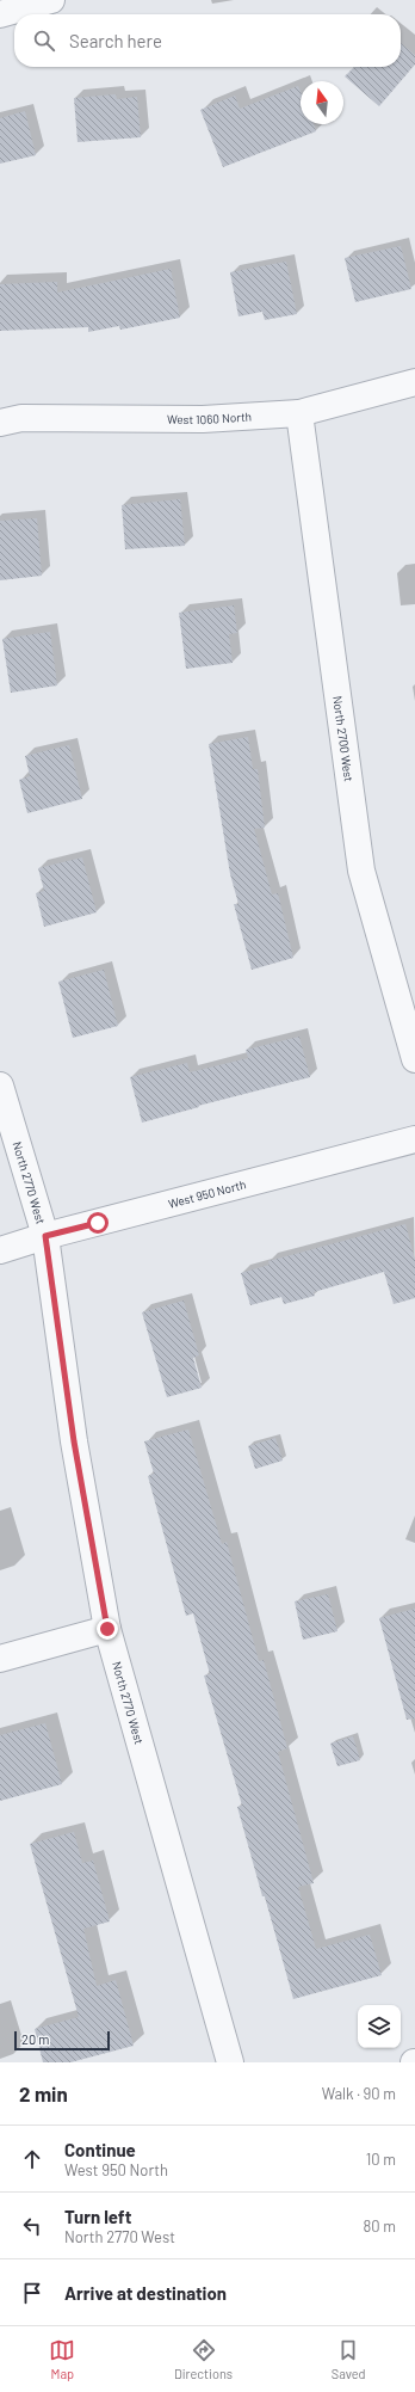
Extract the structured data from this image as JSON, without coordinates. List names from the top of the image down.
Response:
{
  "streets": {
    "street": [
      "West 1060 North",
      "North 2700 West",
      "North 2770 West",
      "West 950 North"
    ]
  },
  "crossings": [
    ["West 1060 North", "North 2700 West"],
    ["North 2770 West", "West 950 North"]
  ],
  "scale_bar": "20 m",
  "north": "top",
  "page": {
    "search": "Search here",
    "scale": "20 m",
    "heading": ["2 min", "Walk · 90 m"],
    "list": [
      ["Continue", "West 950 North", "10 m"],
      ["Turn left", "North 2770 West", "80 m"],
      "Arrive at destination"
    ],
    "nav": ["Map", "Directions", "Saved"]
  }
}
